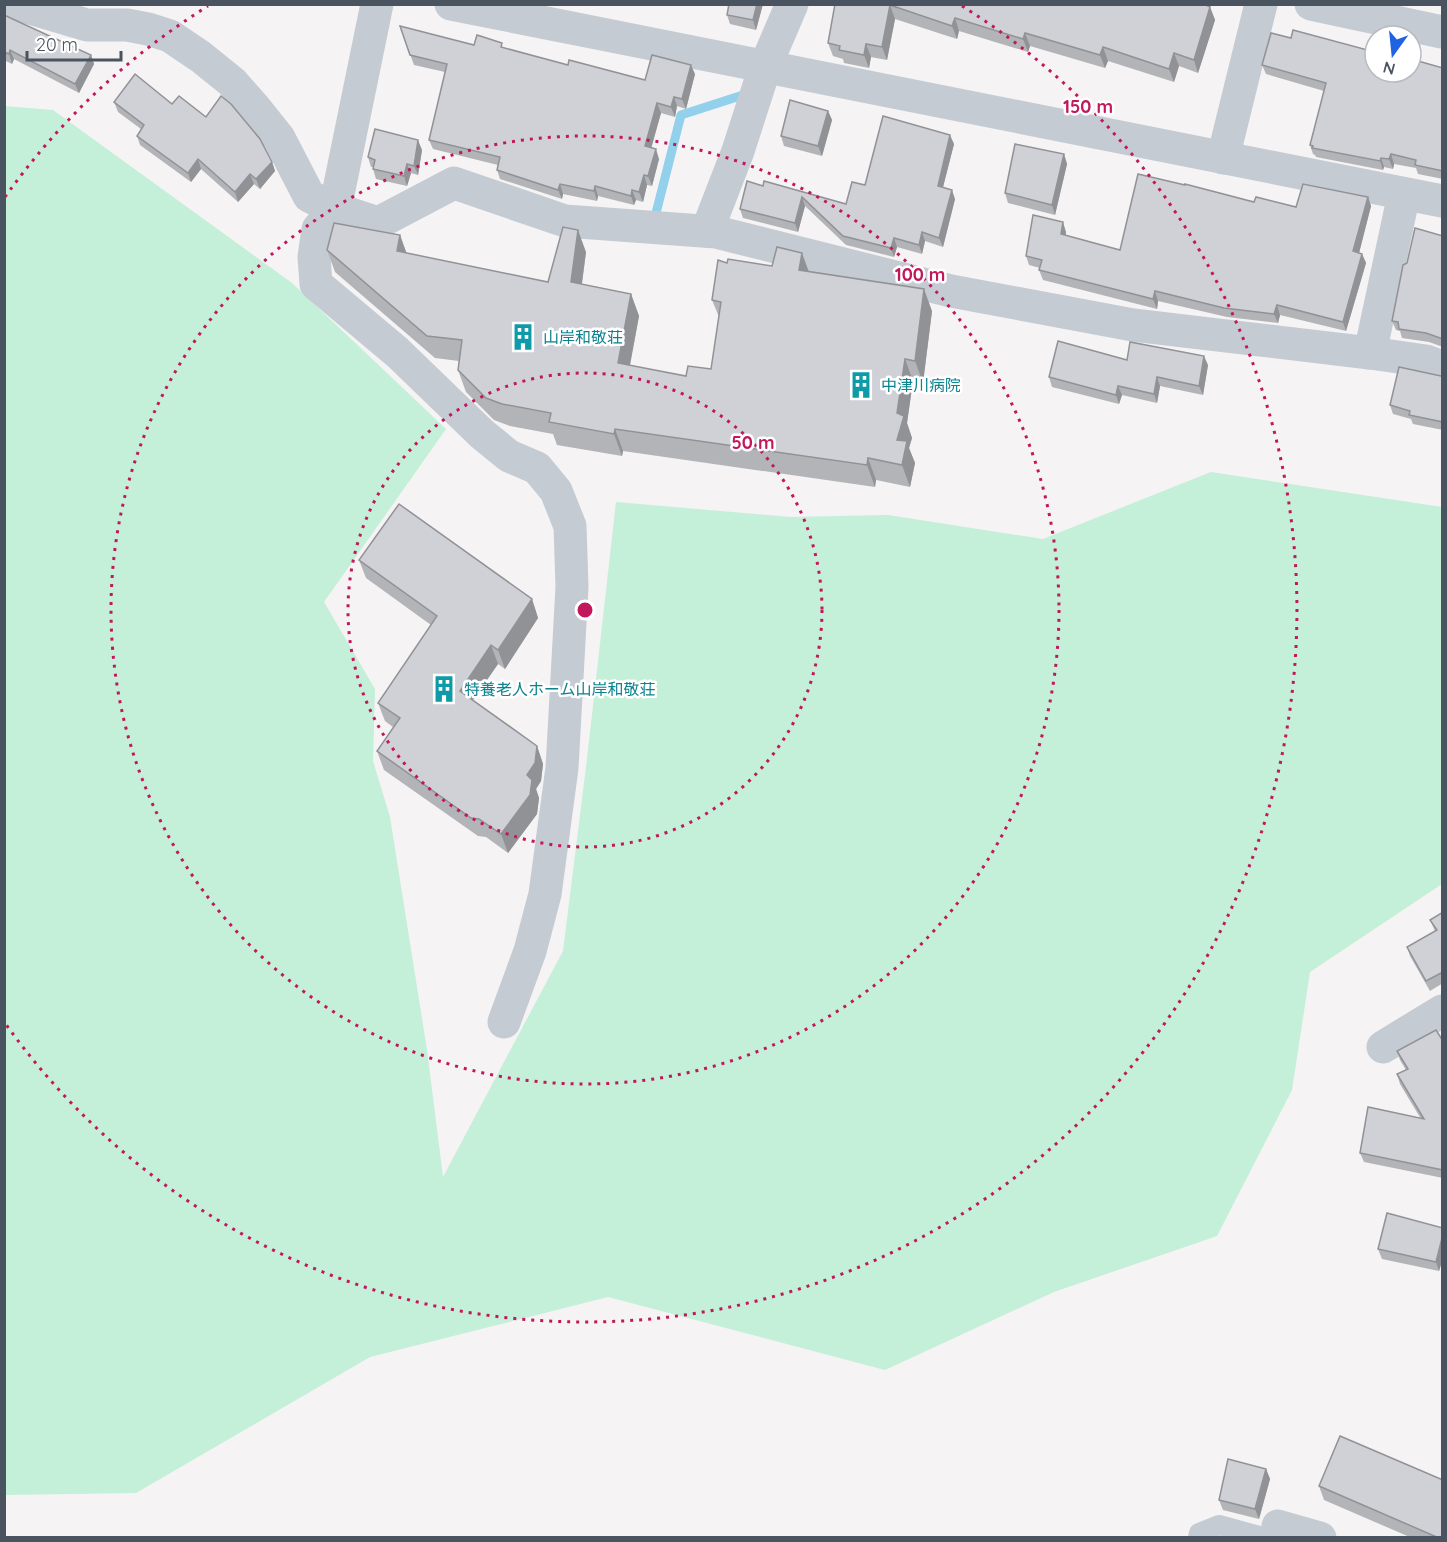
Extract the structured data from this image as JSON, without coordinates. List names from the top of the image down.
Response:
{
  "places": {
    "building": ["山岸和敬荘", "中津川病院", "特養老人ホーム山岸和敬荘"]
  },
  "scale_bar": "20 m",
  "north": "bottom",
  "rings": ["150 m", "100 m", "50 m"]
}
